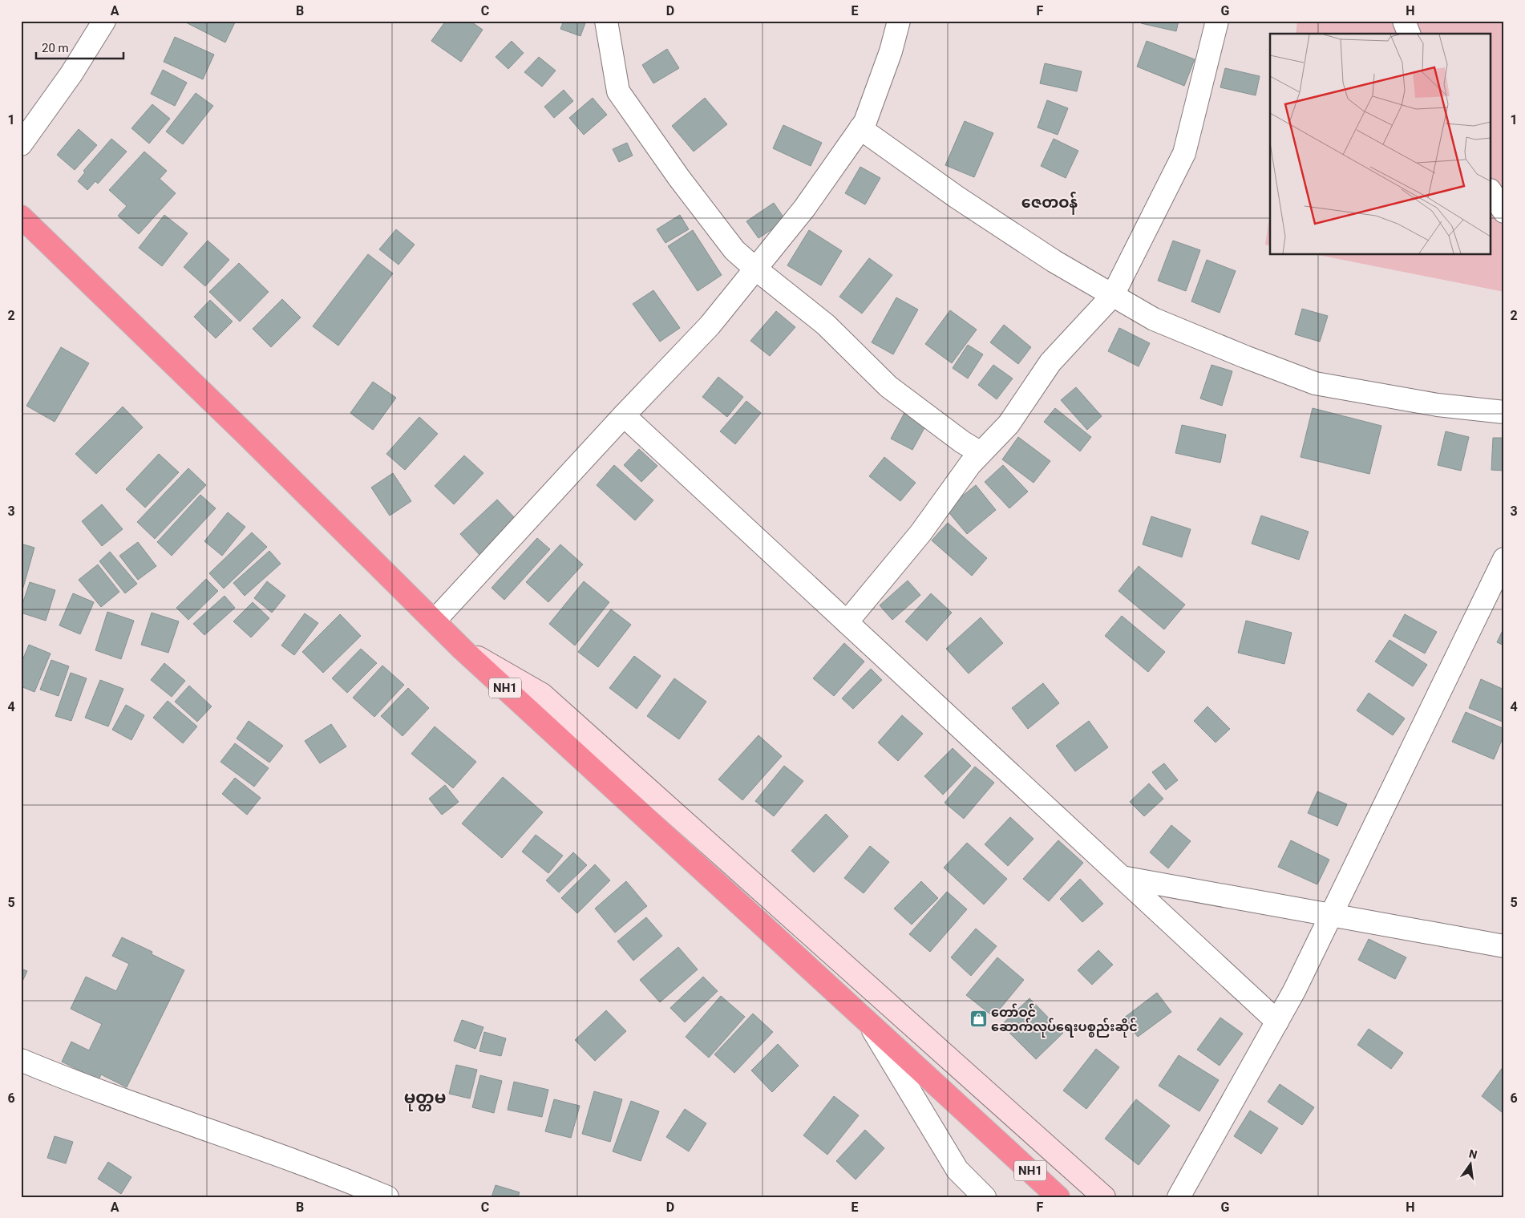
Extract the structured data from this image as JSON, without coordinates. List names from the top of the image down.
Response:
{
  "streets": {
    "highway": ["NH1"]
  },
  "districts": ["ဇေတဝန်", "မုတ္တမ"],
  "places": {
    "shop": ["တော်ဝင် ဆောက်လုပ်ရေးပစ္စည်းဆိုင်"]
  },
  "scale_bar": "20 m",
  "north": "top",
  "grid": {
    "columns": [
      "A",
      "B",
      "C",
      "D",
      "E",
      "F",
      "G",
      "H"
    ],
    "rows": [
      "1",
      "2",
      "3",
      "4",
      "5",
      "6"
    ]
  }
}
